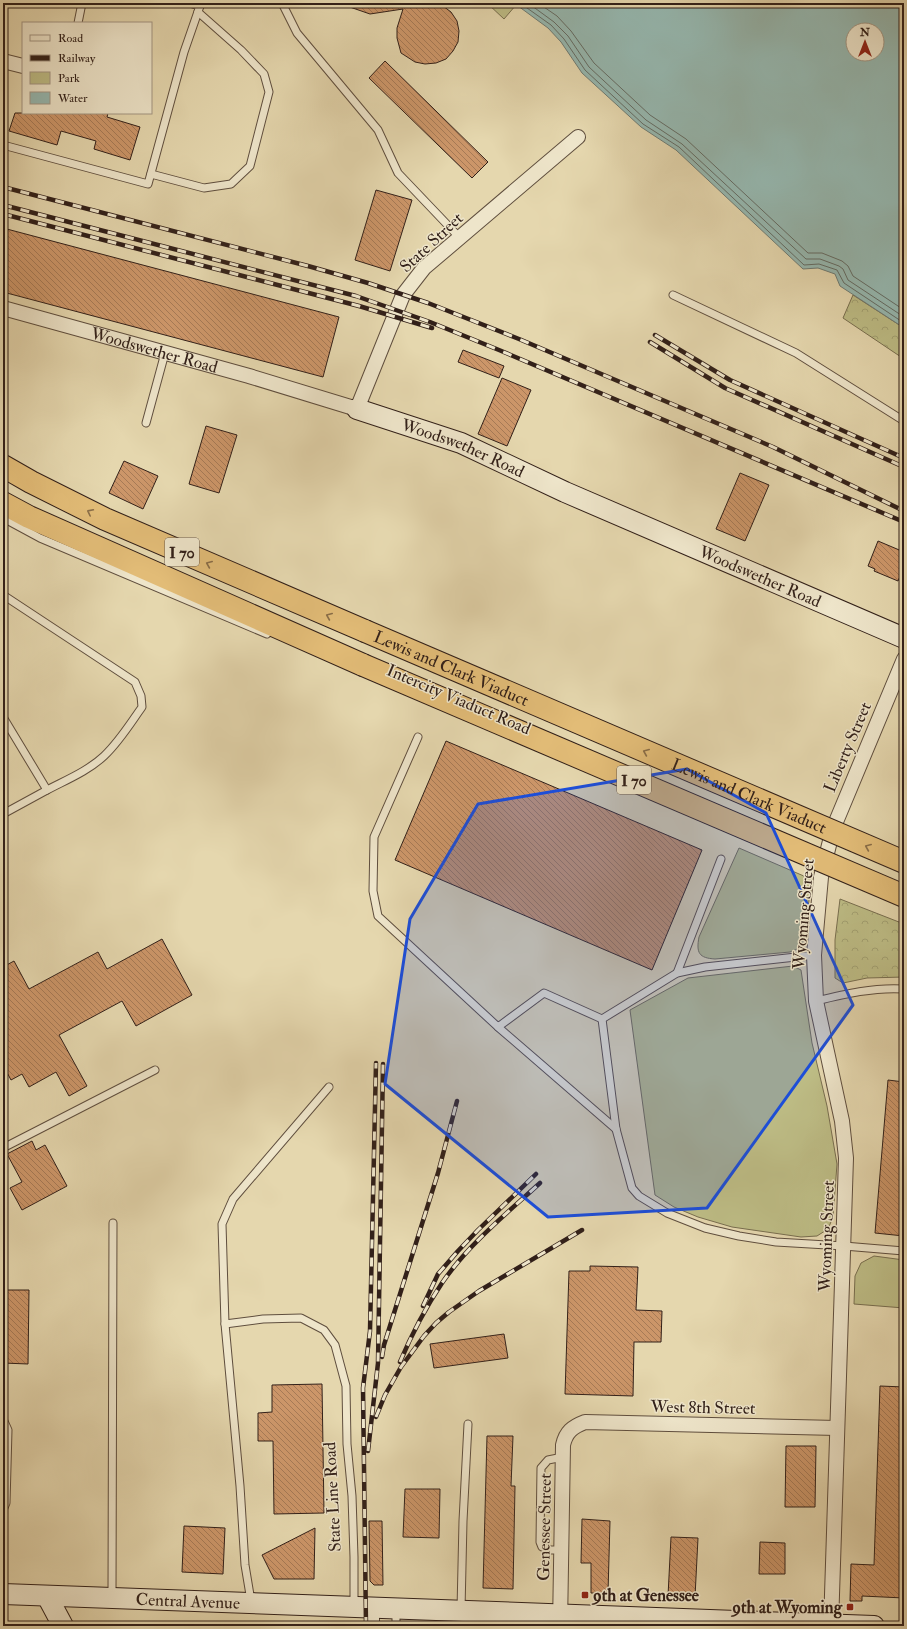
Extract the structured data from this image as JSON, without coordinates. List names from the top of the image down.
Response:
{
  "streets": {
    "highway": ["I 70", "Lewis and Clark Viaduct"],
    "street": [
      "State Street",
      "Woodswether Road",
      "Liberty Street",
      "Wyoming Street",
      "West 8th Street",
      "Genessee Street",
      "Central Avenue"
    ],
    "lane": ["State Line Road"]
  },
  "crossings": [
    ["State Street", "Woodswether Road"],
    ["Liberty Street", "Wyoming Street"],
    ["Wyoming Street", "West 8th Street"],
    ["Wyoming Street", "Central Avenue"],
    ["West 8th Street", "Genessee Street"],
    ["State Line Road", "Central Avenue"],
    ["Genessee Street", "Central Avenue"]
  ],
  "places": {
    "transit": ["9th at Genessee", "9th at Wyoming"]
  },
  "legend": [
    "Road",
    "Railway",
    "Park",
    "Water"
  ],
  "north": "top"
}
